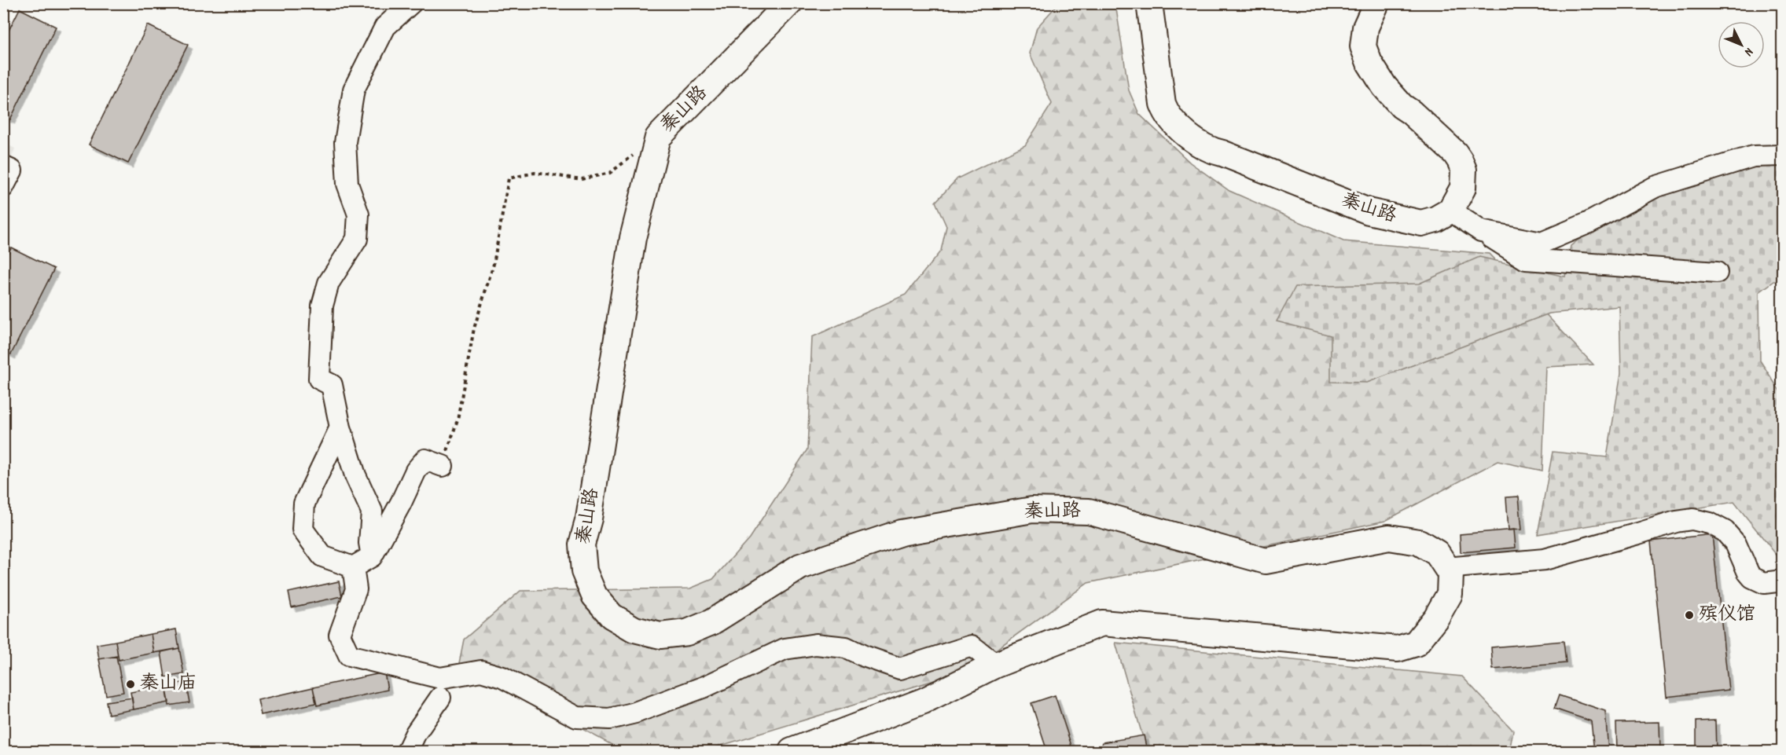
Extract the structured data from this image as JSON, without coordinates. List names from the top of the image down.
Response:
{
  "streets": {
    "main road": ["秦山路"]
  },
  "places": ["殡仪馆", "秦山庙"],
  "north": "bottom right"
}
